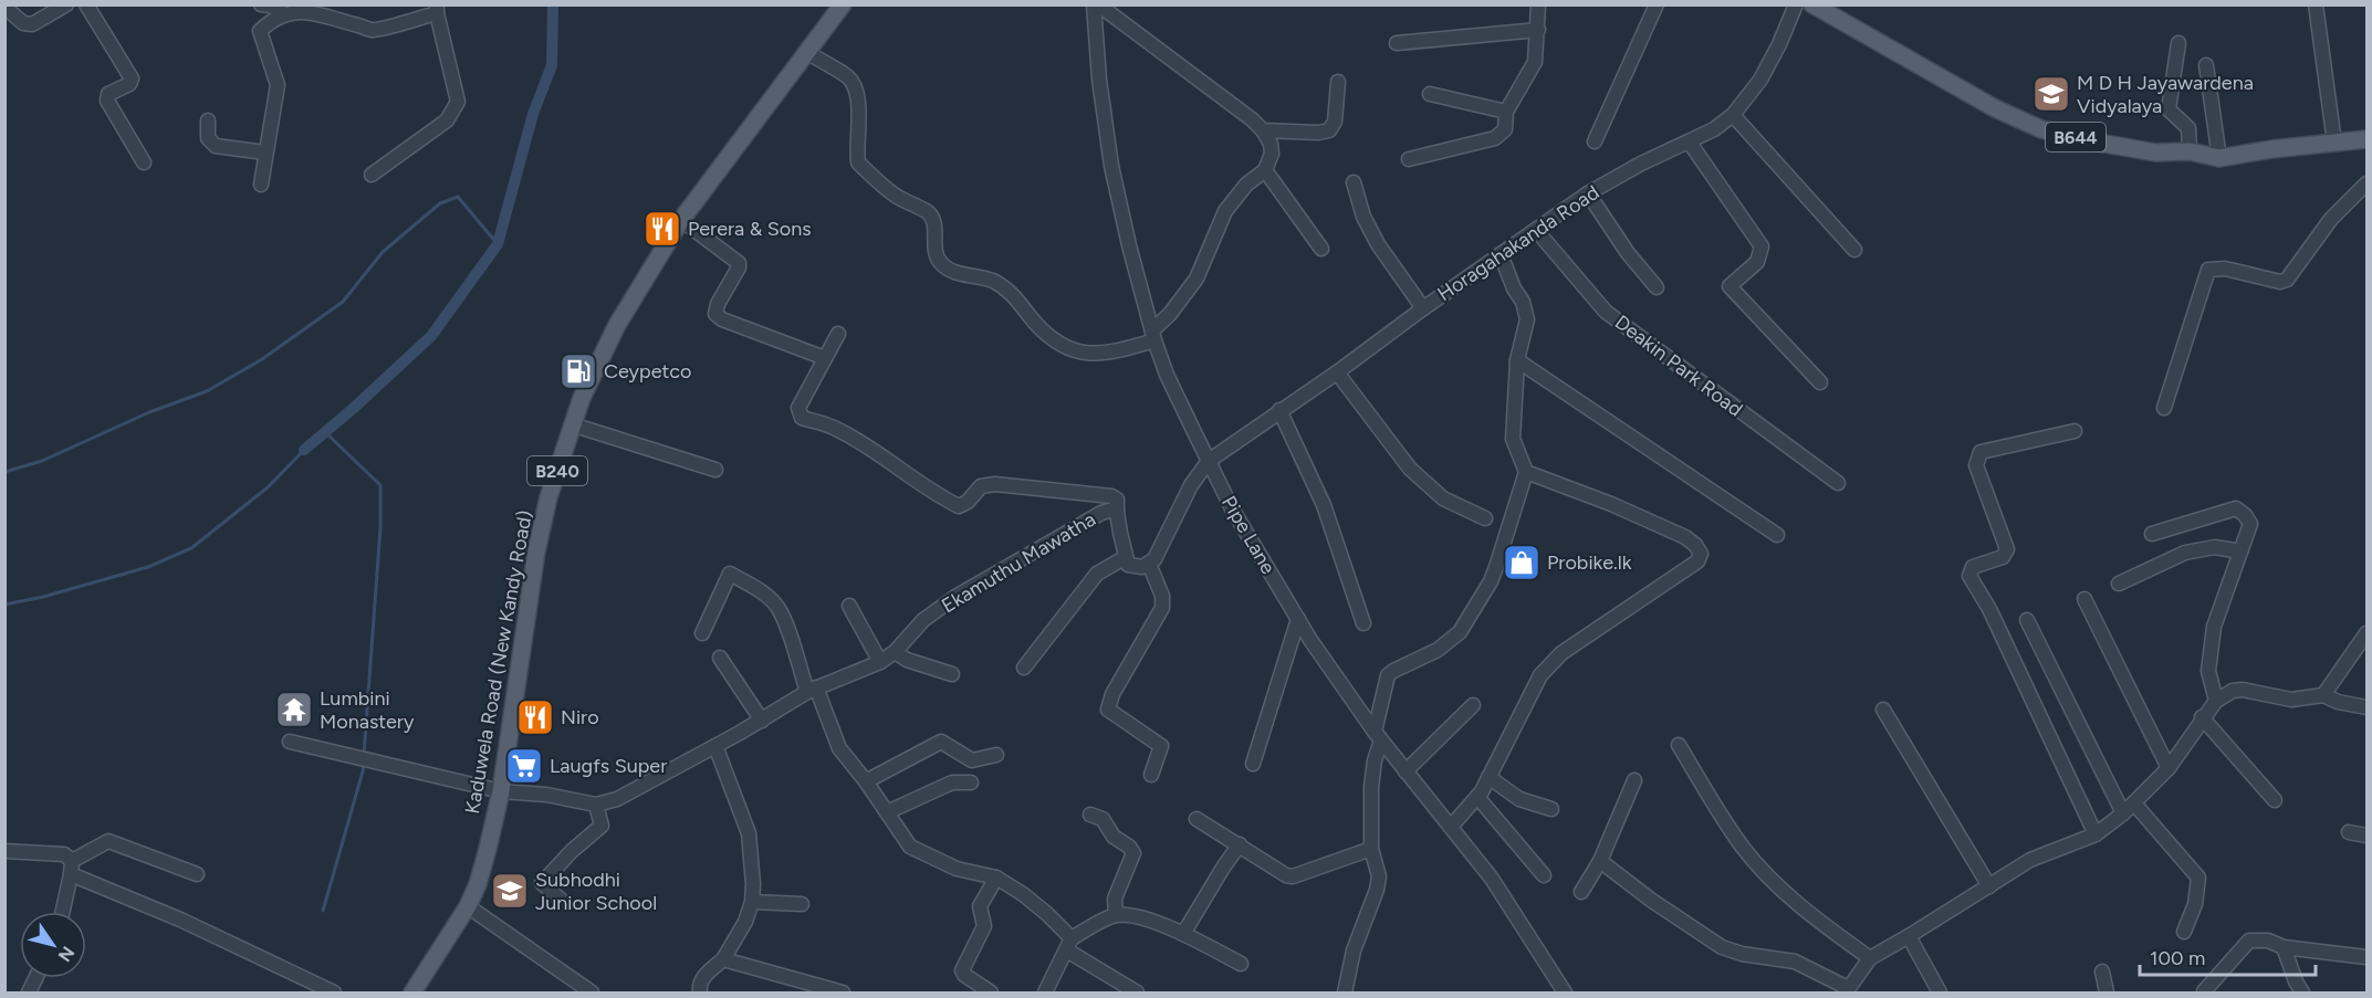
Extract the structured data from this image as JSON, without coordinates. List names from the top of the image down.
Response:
{
  "streets": {
    "main road": ["B644", "B240", "Kaduwela Road (New Kandy Road)"],
    "street": [
      "Horagahakanda Road",
      "Deakin Park Road",
      "Pipe Lane",
      "Ekamuthu Mawatha"
    ]
  },
  "crossings": [
    ["Horagahakanda Road", "Deakin Park Road"],
    ["Horagahakanda Road", "Pipe Lane"]
  ],
  "places": {
    "school or university": ["M D H Jayawardena Vidyalaya", "Subhodhi Junior School"],
    "restaurant": ["Perera & Sons", "Niro"],
    "fuel station": ["Ceypetco"],
    "shop": ["Probike.lk"],
    "temple": ["Lumbini Monastery"],
    "supermarket": ["Laugfs Super"]
  },
  "scale_bar": "100 m",
  "north": "bottom right"
}
